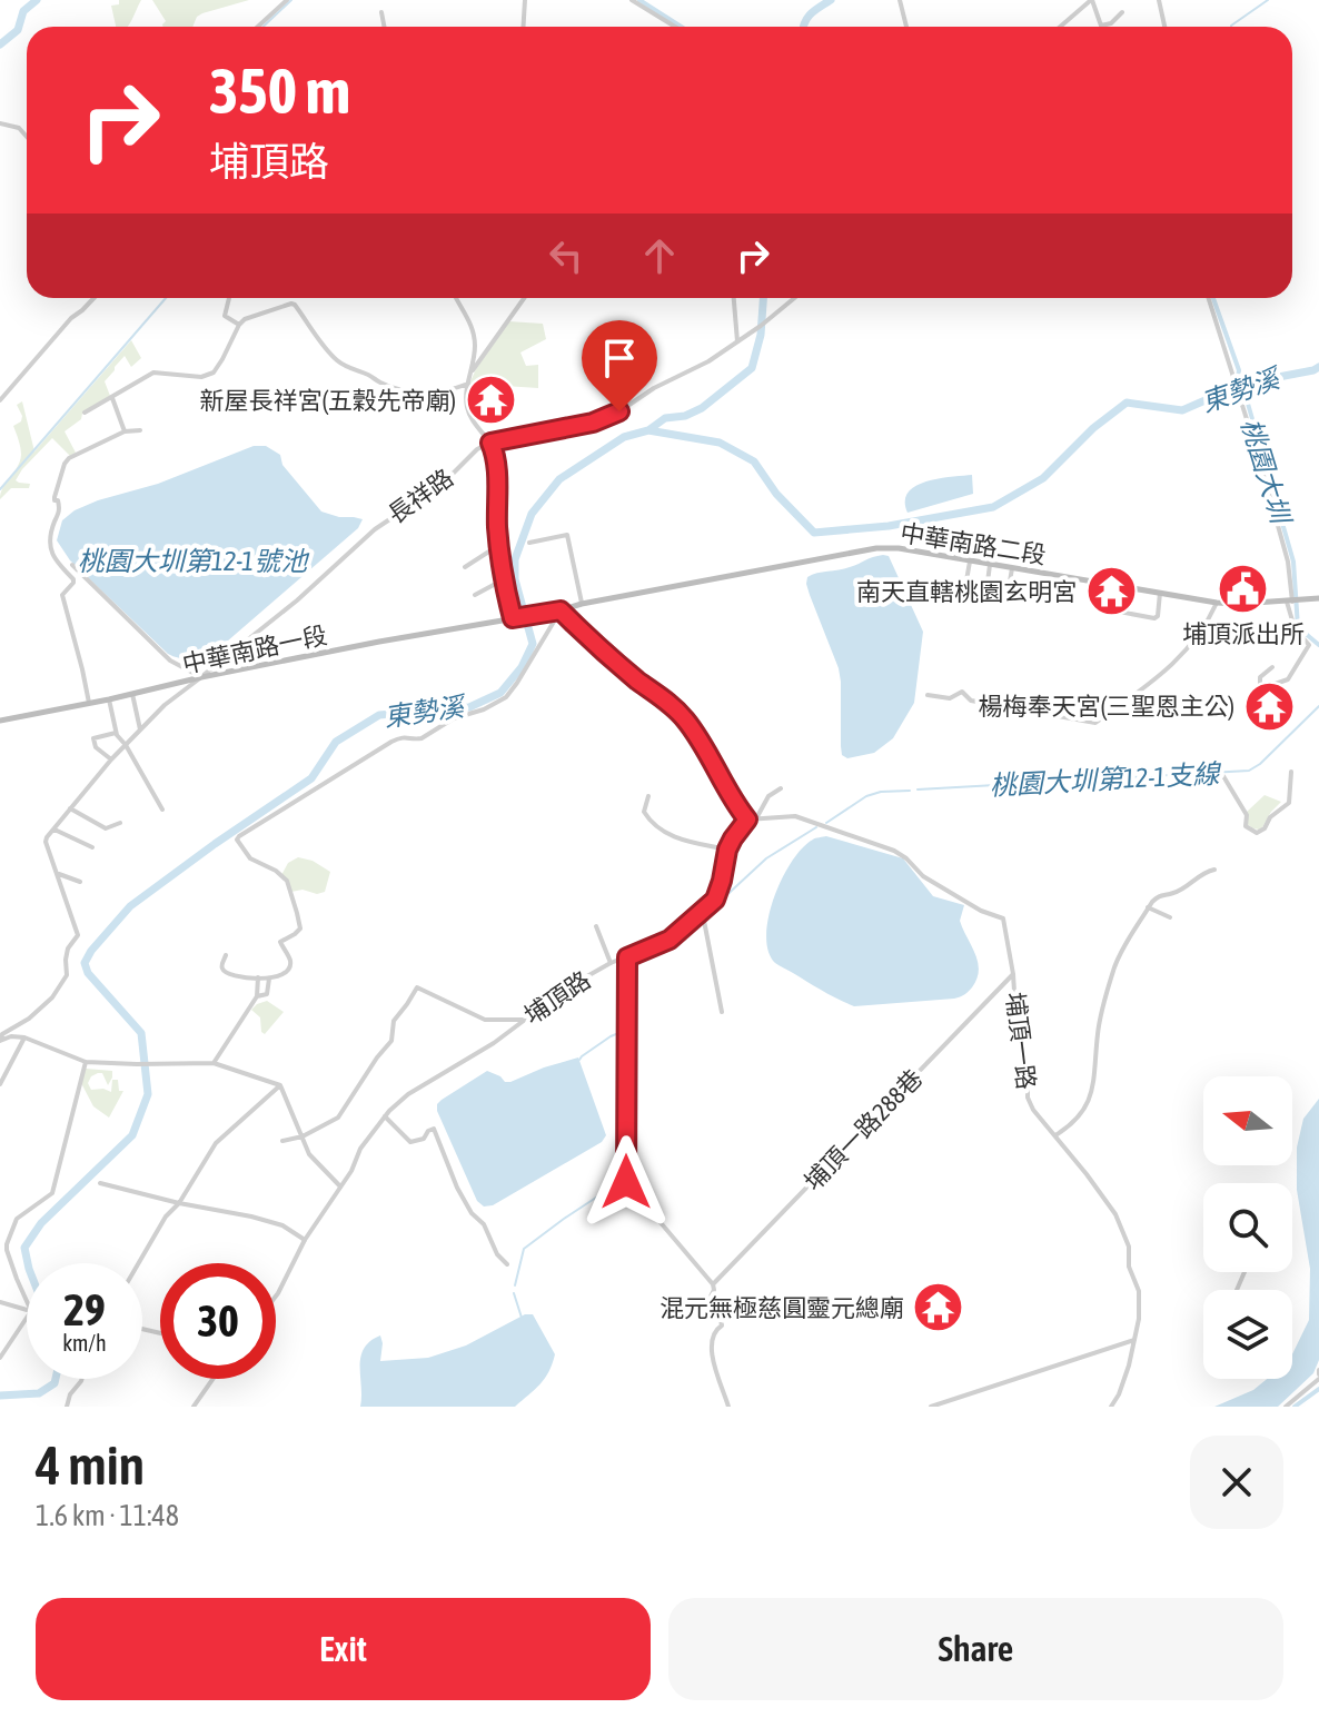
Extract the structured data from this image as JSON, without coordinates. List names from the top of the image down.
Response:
{
  "streets": {
    "main road": ["中華南路二段", "中華南路一段"],
    "street": [
      "長祥路",
      "埔頂路",
      "埔頂一路",
      "埔頂一路288巷"
    ]
  },
  "crossings": [
    ["長祥路", "中華南路一段"],
    ["中華南路二段", "中華南路一段"],
    ["埔頂路", "埔頂一路"],
    ["埔頂一路", "埔頂一路288巷"]
  ],
  "water": [
    "東勢溪",
    "桃園大圳",
    "桃園大圳第12-1號池",
    "桃園大圳第12-1支線"
  ],
  "places": {
    "temple": [
      "新屋長祥宮(五穀先帝廟)",
      "南天直轄桃園玄明宮",
      "楊梅奉天宮(三聖恩主公)",
      "混元無極慈圓靈元總廟"
    ],
    "public building": ["埔頂派出所"]
  },
  "north": "left",
  "page": {
    "turn": ["350 m", "埔頂路"],
    "speed": "29 km/h",
    "limit": "30",
    "heading": ["4 min", "1.6 km · 11:48"],
    "buttons": ["Exit", "Share"]
  }
}
